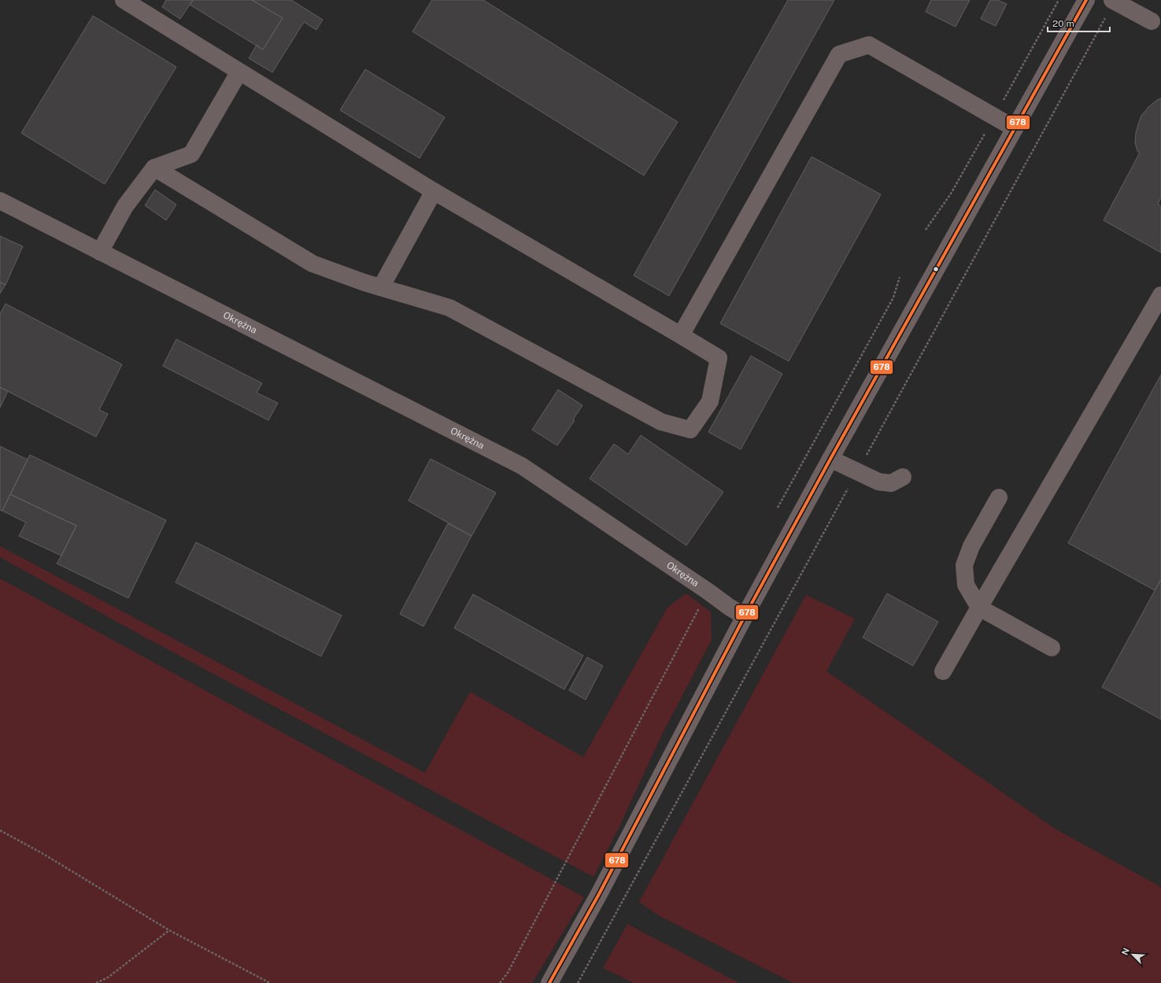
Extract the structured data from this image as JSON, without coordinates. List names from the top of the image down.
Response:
{
  "streets": {
    "street": ["Okrężna"]
  },
  "lines": ["transit line 678"],
  "scale_bar": "20 m",
  "north": "top left"
}
